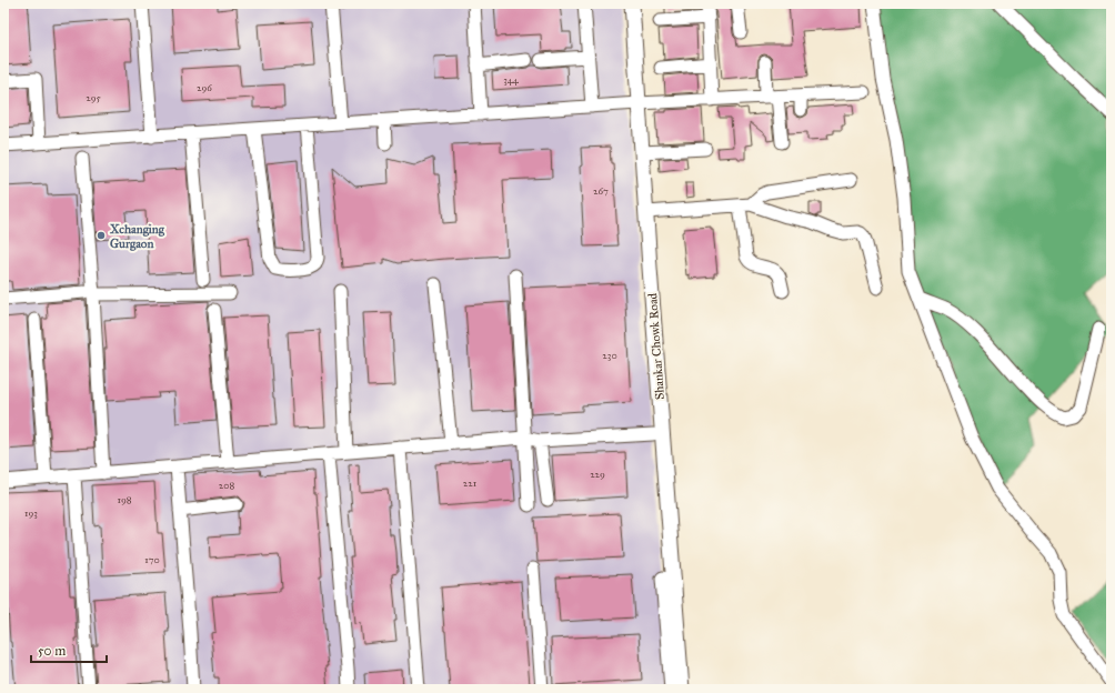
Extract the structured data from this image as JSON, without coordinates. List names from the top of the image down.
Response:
{
  "streets": {
    "main road": ["Shankar Chowk Road"]
  },
  "places": ["Xchanging Gurgaon"],
  "house_numbers": [
    "344",
    "296",
    "295",
    "267",
    "230",
    "229",
    "221",
    "208",
    "198",
    "193",
    "170"
  ],
  "scale_bar": "50 m"
}
